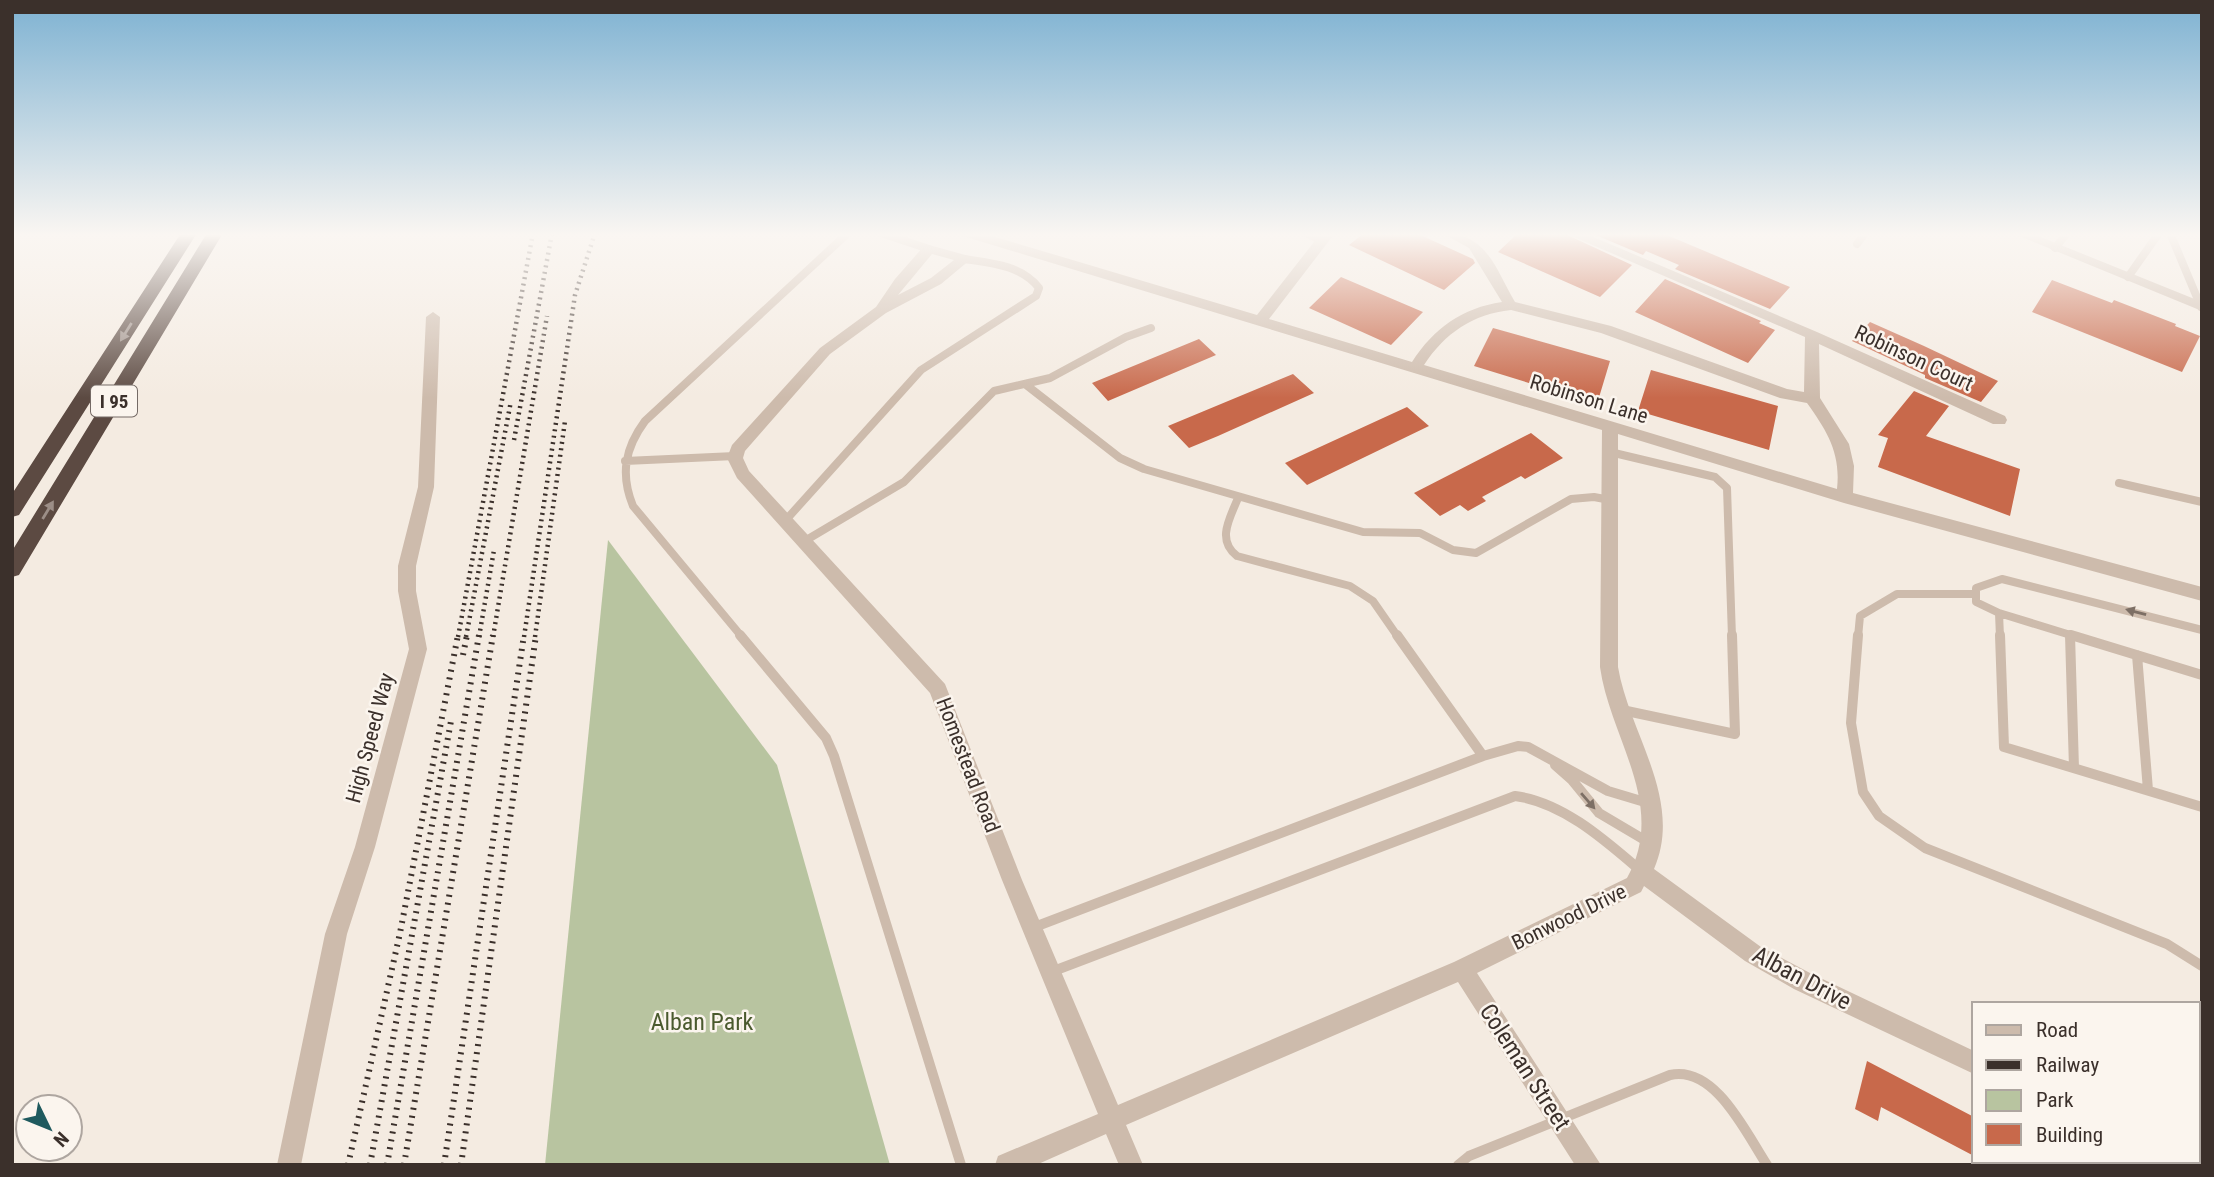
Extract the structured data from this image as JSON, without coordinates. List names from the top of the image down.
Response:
{
  "streets": {
    "highway": ["I 95"],
    "street": [
      "Robinson Court",
      "Robinson Lane",
      "High Speed Way",
      "Homestead Road",
      "Bonwood Drive",
      "Alban Drive",
      "Coleman Street"
    ]
  },
  "crossings": [
    ["Robinson Lane", "Bonwood Drive"],
    ["Homestead Road", "Bonwood Drive"],
    ["Bonwood Drive", "Alban Drive"],
    ["Bonwood Drive", "Coleman Street"]
  ],
  "parks": ["Alban Park"],
  "legend": [
    "Road",
    "Railway",
    "Park",
    "Building"
  ],
  "north": "bottom right"
}
